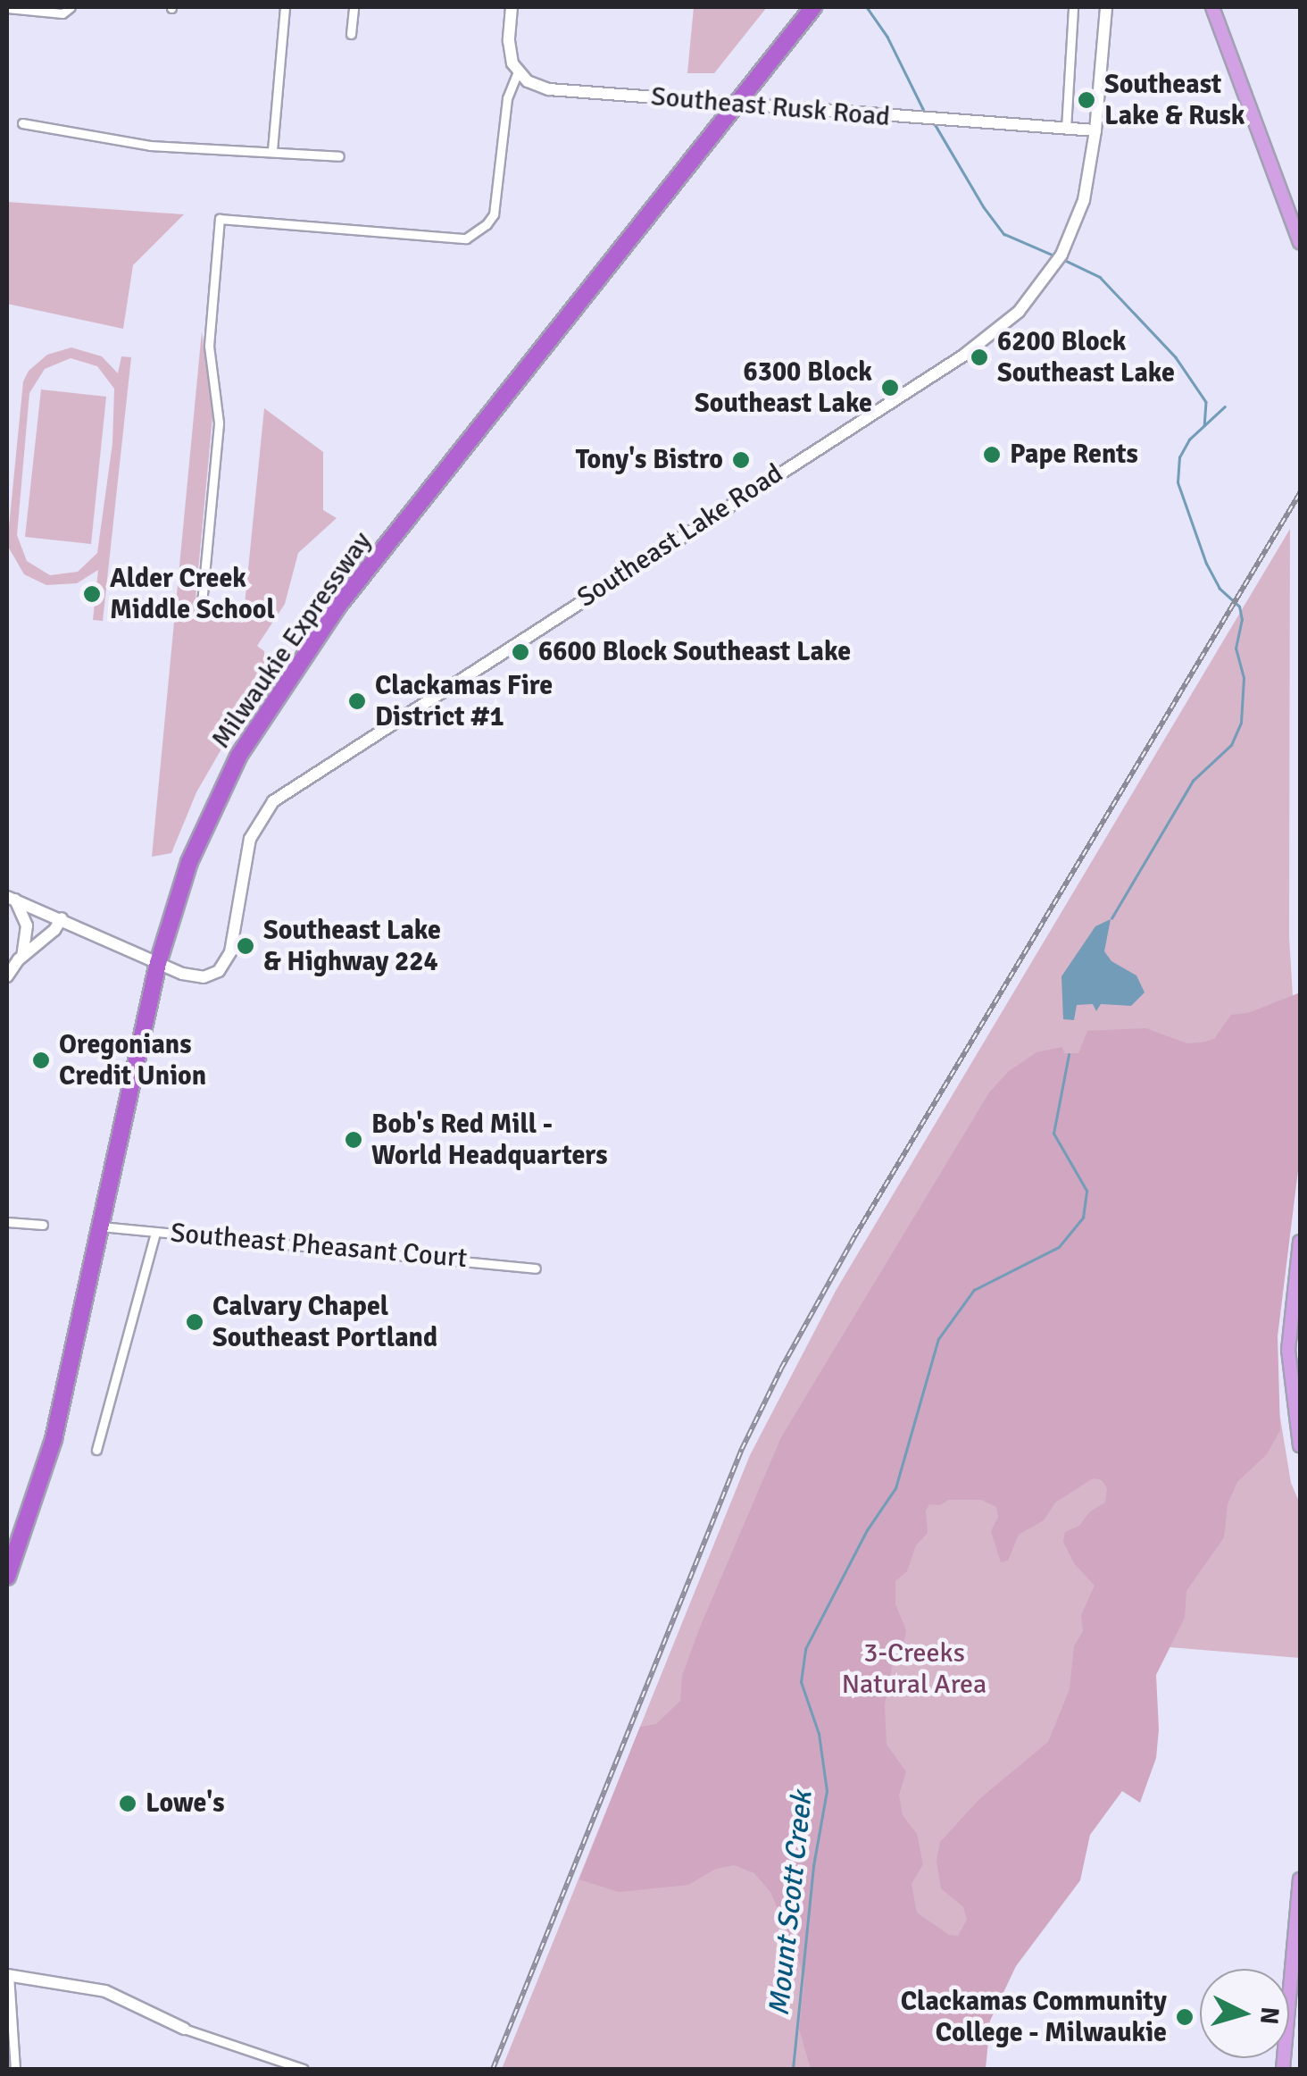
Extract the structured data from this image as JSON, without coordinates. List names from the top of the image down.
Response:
{
  "streets": {
    "highway": ["Milwaukie Expressway"],
    "street": ["Southeast Rusk Road", "Southeast Lake Road", "Southeast Pheasant Court"]
  },
  "crossings": [
    ["Southeast Rusk Road", "Southeast Lake Road"],
    ["Southeast Rusk Road", "Milwaukie Expressway"],
    ["Southeast Lake Road", "Milwaukie Expressway"],
    ["Milwaukie Expressway", "Southeast Pheasant Court"]
  ],
  "water": ["Mount Scott Creek"],
  "parks": ["3-Creeks Natural Area"],
  "places": [
    "Southeast Lake & Rusk",
    "6200 Block Southeast Lake",
    "6300 Block Southeast Lake",
    "Pape Rents",
    "Tony's Bistro",
    "Alder Creek Middle School",
    "6600 Block Southeast Lake",
    "Clackamas Fire District #1",
    "Southeast Lake & Highway 224",
    "Oregonians Credit Union",
    "Bob's Red Mill - World Headquarters",
    "Calvary Chapel Southeast Portland",
    "Lowe's",
    "Clackamas Community College - Milwaukie"
  ],
  "north": "right"
}
